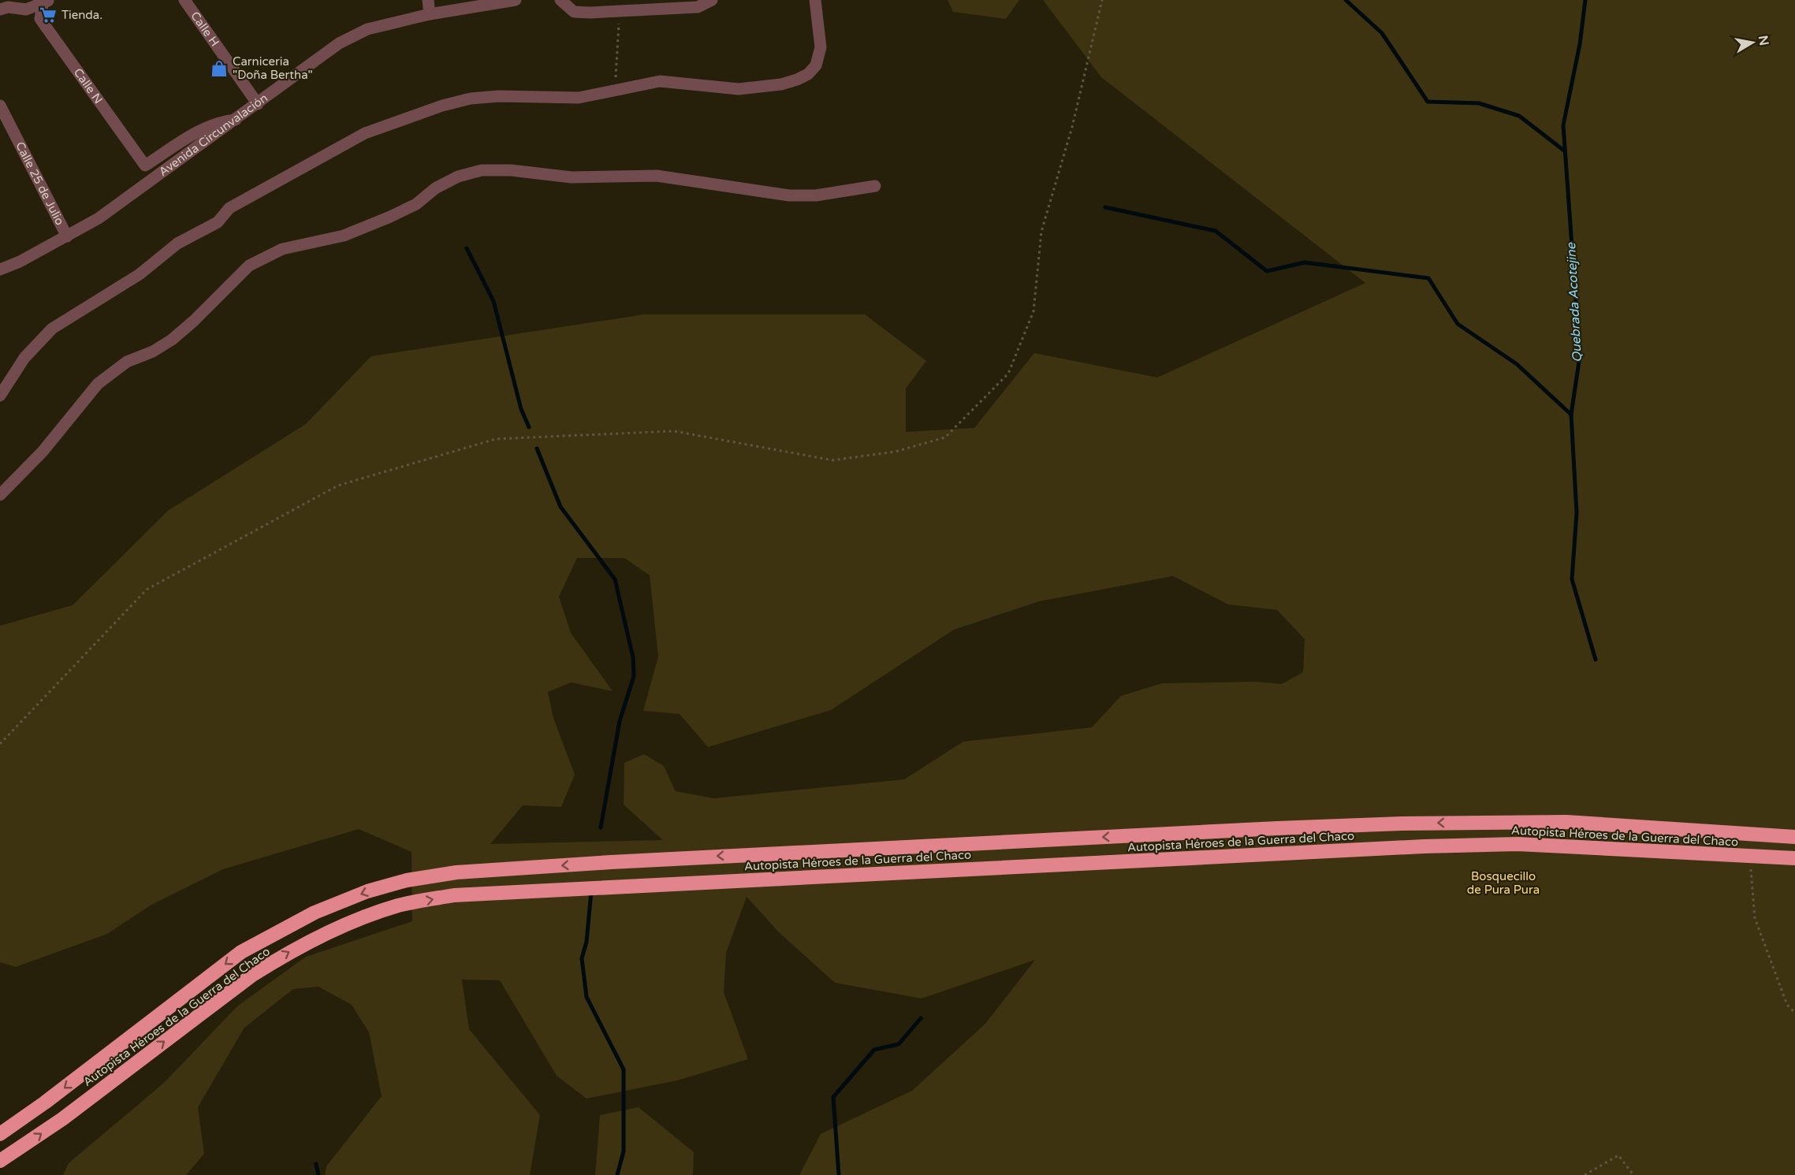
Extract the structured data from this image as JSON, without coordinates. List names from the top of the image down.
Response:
{
  "streets": {
    "highway": ["Autopista Héroes de la Guerra del Chaco"],
    "street": [
      "Calle H",
      "Calle N",
      "Avenida Circunvalación",
      "Calle 25 de Julio"
    ]
  },
  "crossings": [
    ["Calle H", "Avenida Circunvalación"],
    ["Calle N", "Avenida Circunvalación"],
    ["Avenida Circunvalación", "Calle 25 de Julio"]
  ],
  "water": ["Quebrada Acotejine"],
  "parks": ["Bosquecillo de Pura Pura"],
  "places": {
    "supermarket": ["Tienda."],
    "shop": ["Carniceria \"Doña Bertha\""]
  },
  "north": "right"
}
